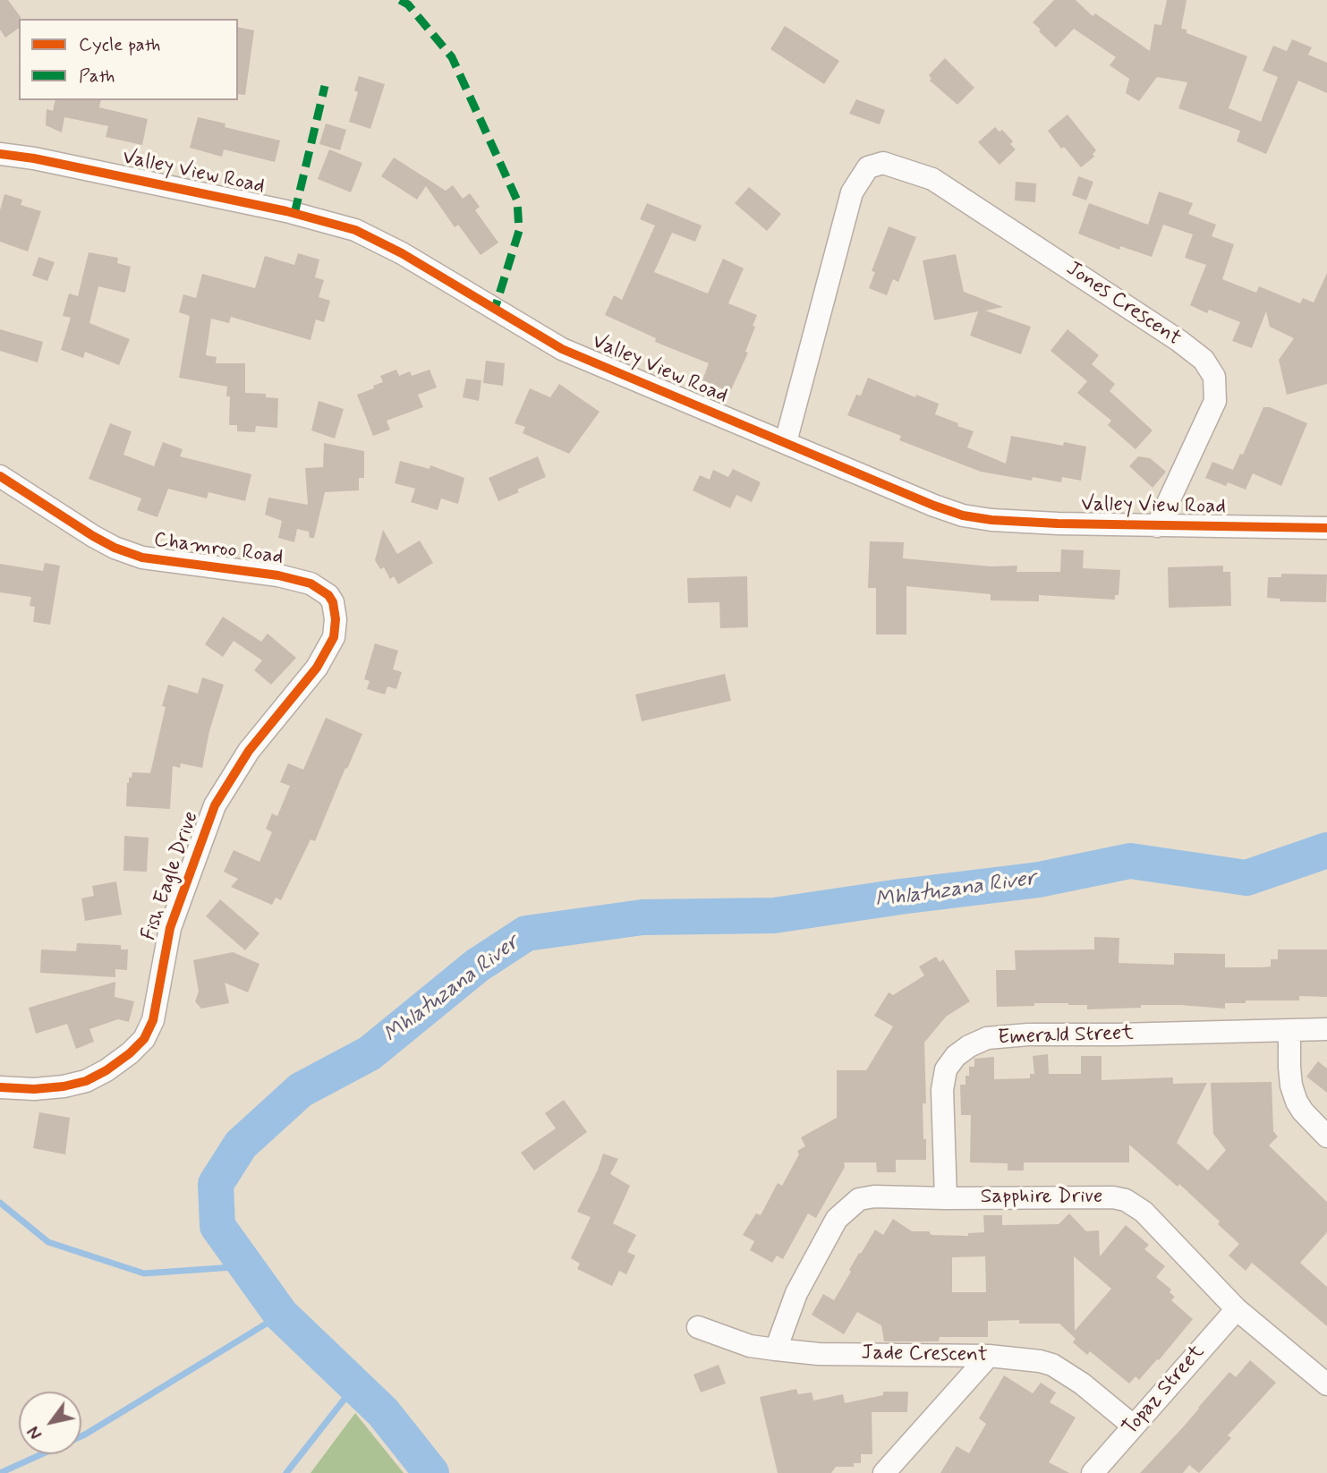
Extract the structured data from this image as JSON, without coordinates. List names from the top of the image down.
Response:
{
  "streets": {
    "street": [
      "Valley View Road",
      "Jones Crescent",
      "Chamroo Road",
      "Fish Eagle Drive",
      "Emerald Street",
      "Sapphire Drive",
      "Jade Crescent",
      "Topaz Street"
    ]
  },
  "crossings": [
    ["Valley View Road", "Jones Crescent"],
    ["Chamroo Road", "Fish Eagle Drive"],
    ["Emerald Street", "Sapphire Drive"],
    ["Sapphire Drive", "Jade Crescent"],
    ["Sapphire Drive", "Topaz Street"],
    ["Jade Crescent", "Topaz Street"]
  ],
  "water": ["Mhlatuzana River"],
  "legend": ["Cycle path", "Path"],
  "north": "bottom left"
}
